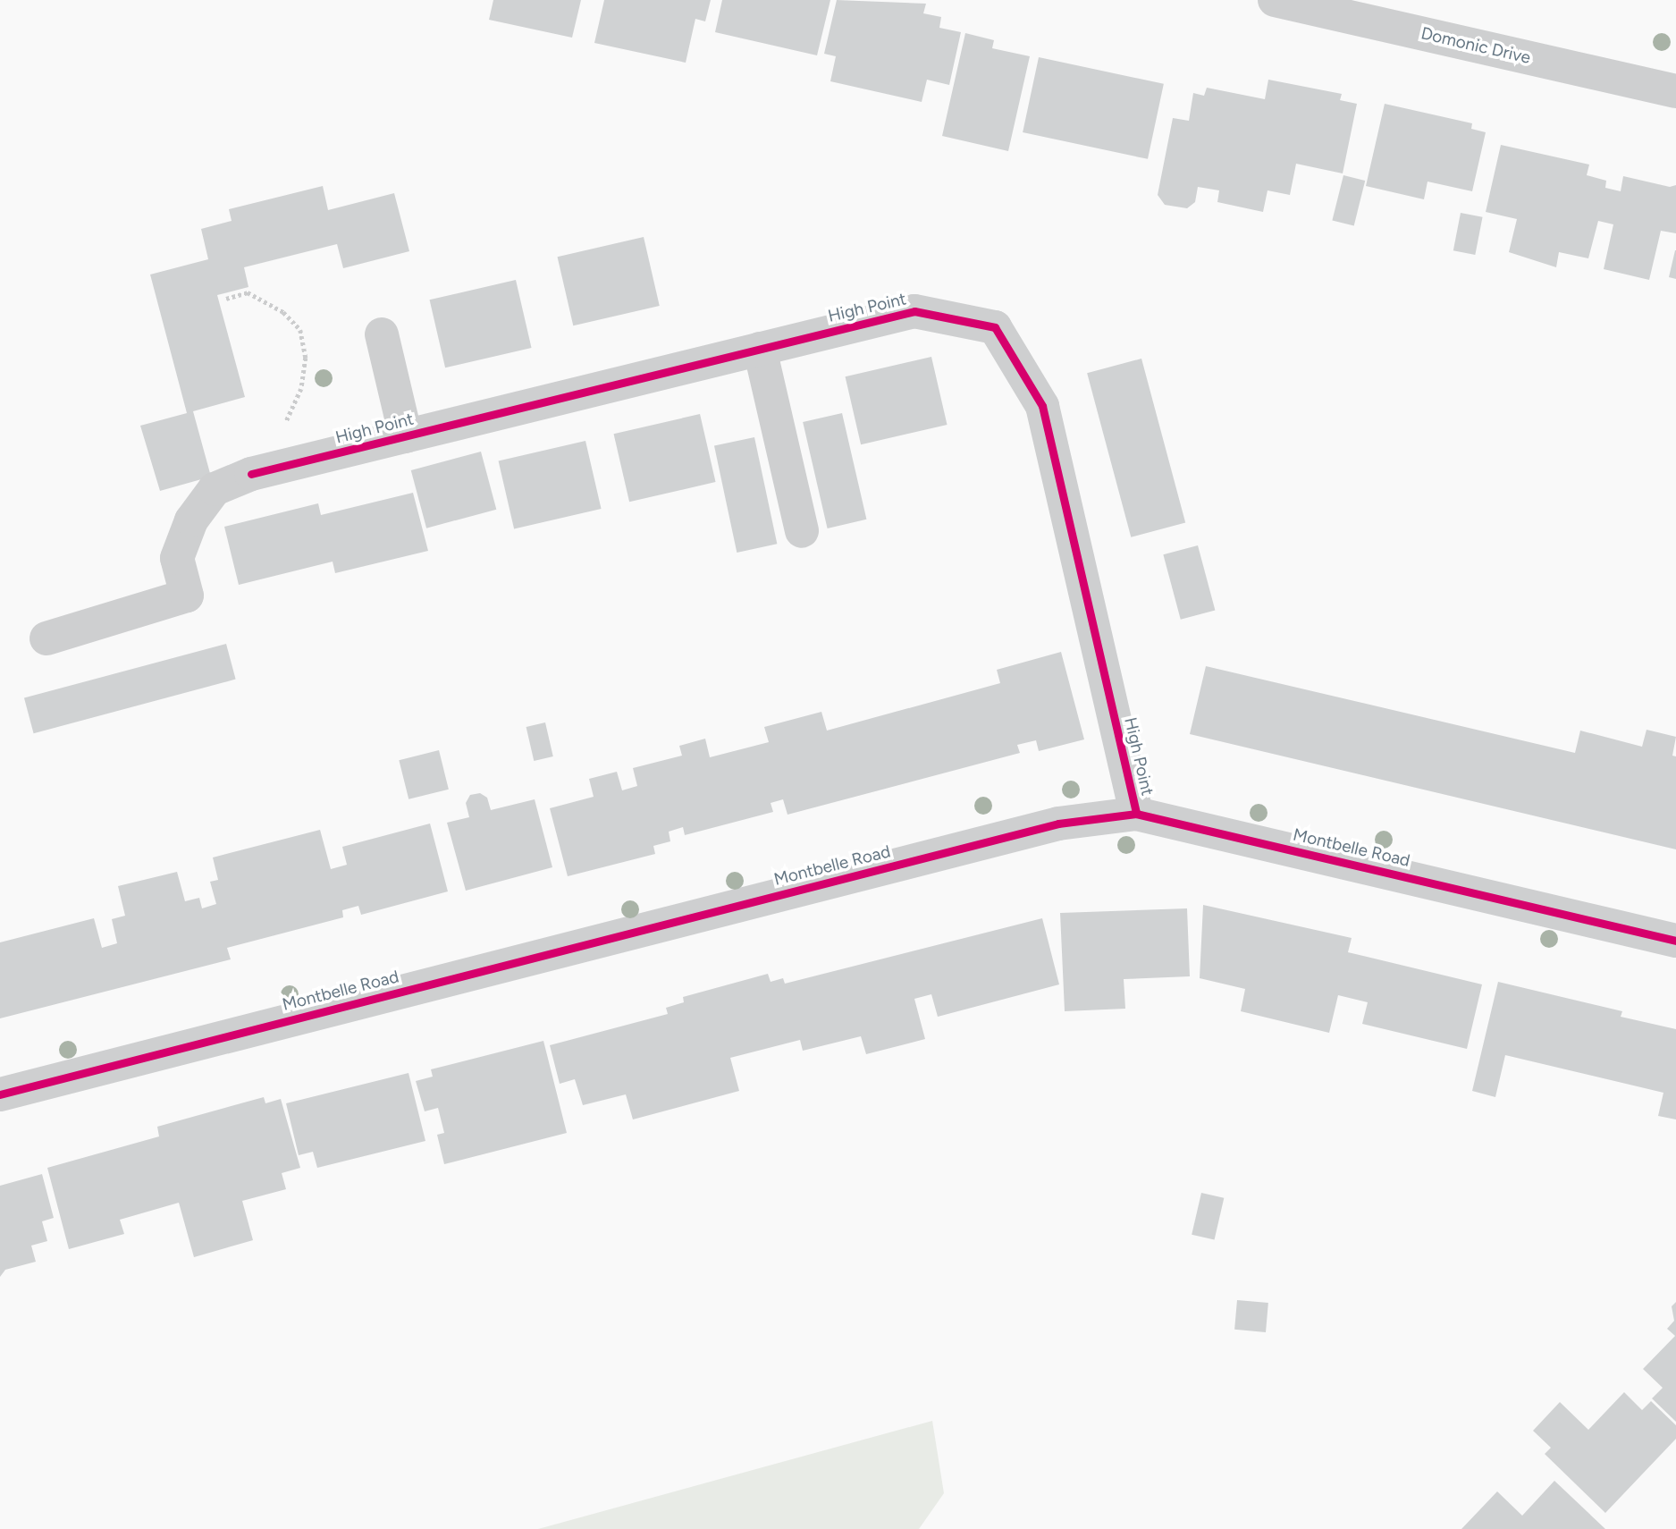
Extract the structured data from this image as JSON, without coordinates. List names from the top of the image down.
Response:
{
  "streets": {
    "street": ["Domonic Drive", "High Point", "Montbelle Road"]
  },
  "crossings": [
    ["High Point", "Montbelle Road"]
  ]
}
